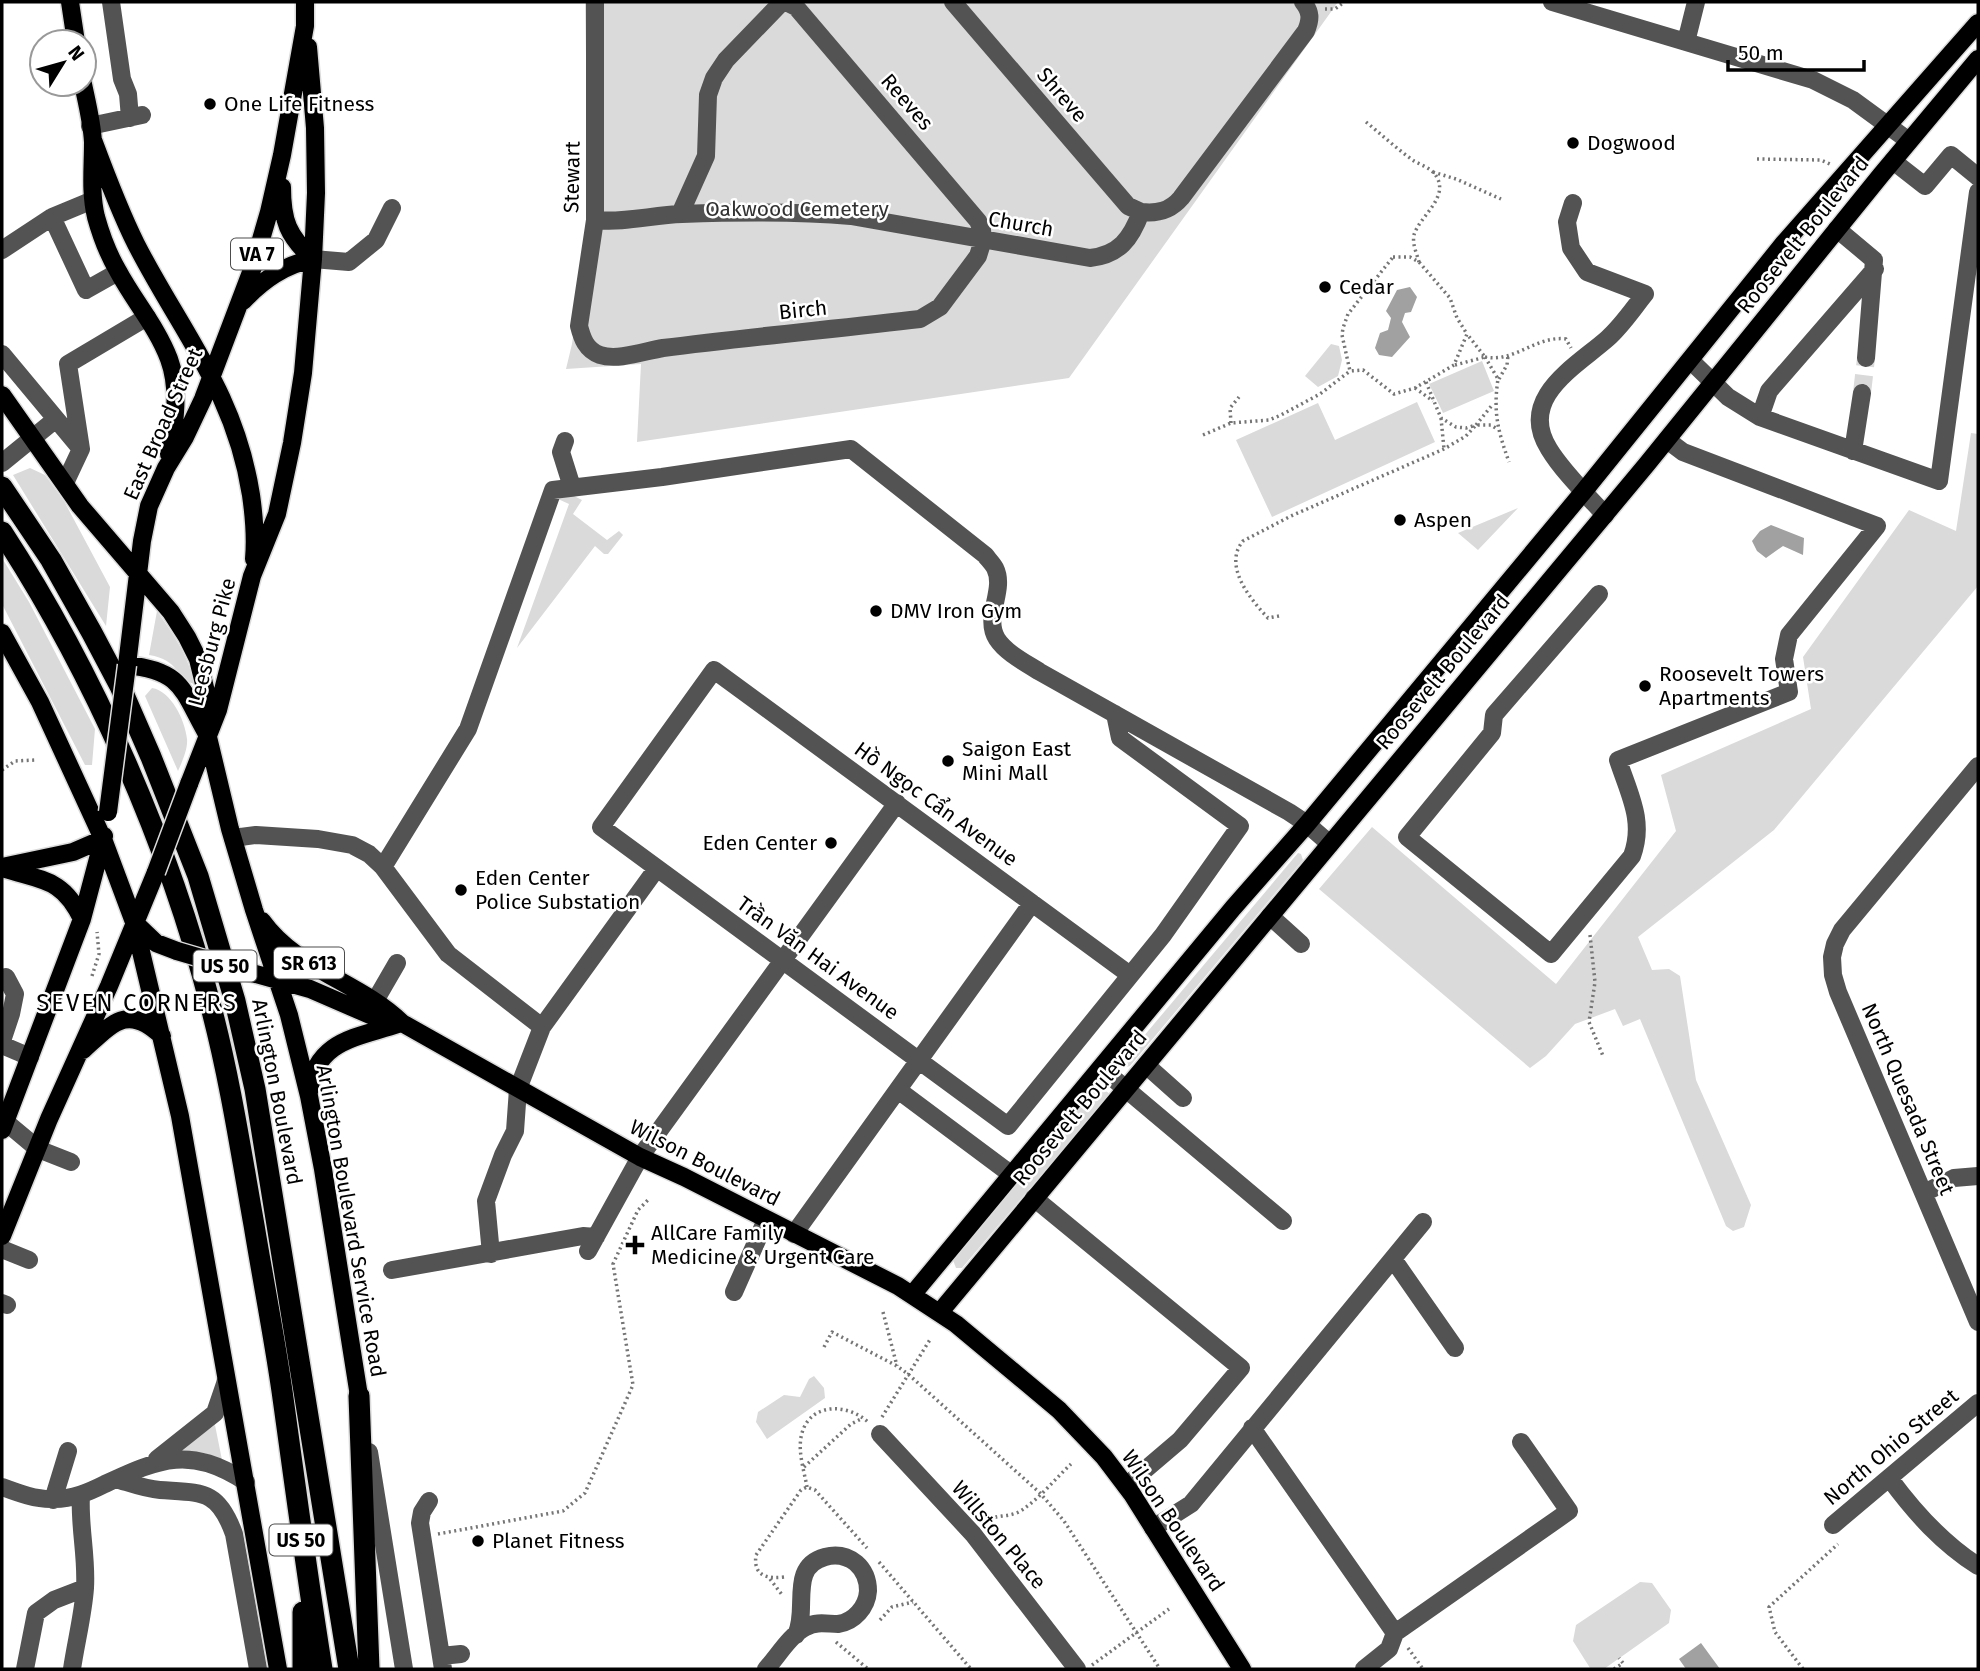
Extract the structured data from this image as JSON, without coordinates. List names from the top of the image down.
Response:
{
  "streets": {
    "highway": ["US 50", "Arlington Boulevard"],
    "main road": [
      "Roosevelt Boulevard",
      "VA 7",
      "East Broad Street",
      "Leesburg Pike",
      "SR 613",
      "Wilson Boulevard",
      "Arlington Boulevard Service Road"
    ],
    "street": [
      "Shreve",
      "Reeves",
      "Stewart",
      "Church",
      "Birch",
      "Hồ Ngọc Cẩn Avenue",
      "Trần Văn Hai Avenue",
      "North Quesada Street",
      "North Ohio Street",
      "Willston Place"
    ]
  },
  "crossings": [
    ["Shreve", "Church"],
    ["Reeves", "Church"],
    ["Reeves", "Birch"],
    ["Stewart", "Church"],
    ["Stewart", "Birch"],
    ["Church", "Birch"],
    ["Roosevelt Boulevard", "Wilson Boulevard"],
    ["VA 7", "East Broad Street"],
    ["East Broad Street", "Leesburg Pike"],
    ["East Broad Street", "Arlington Boulevard Service Road"],
    ["Leesburg Pike", "Wilson Boulevard"],
    ["Leesburg Pike", "Arlington Boulevard Service Road"],
    ["Hồ Ngọc Cẩn Avenue", "Trần Văn Hai Avenue"],
    ["SR 613", "Wilson Boulevard"],
    ["SR 613", "Arlington Boulevard Service Road"],
    ["Wilson Boulevard", "Arlington Boulevard Service Road"]
  ],
  "districts": ["SEVEN CORNERS"],
  "parks": ["Oakwood Cemetery"],
  "places": {
    "other": [
      "One Life Fitness",
      "Dogwood",
      "Cedar",
      "Aspen",
      "DMV Iron Gym",
      "Roosevelt Towers Apartments",
      "Saigon East Mini Mall",
      "Eden Center",
      "Eden Center Police Substation",
      "Planet Fitness"
    ],
    "health": ["AllCare Family Medicine & Urgent Care"]
  },
  "scale_bar": "50 m",
  "north": "top right"
}
